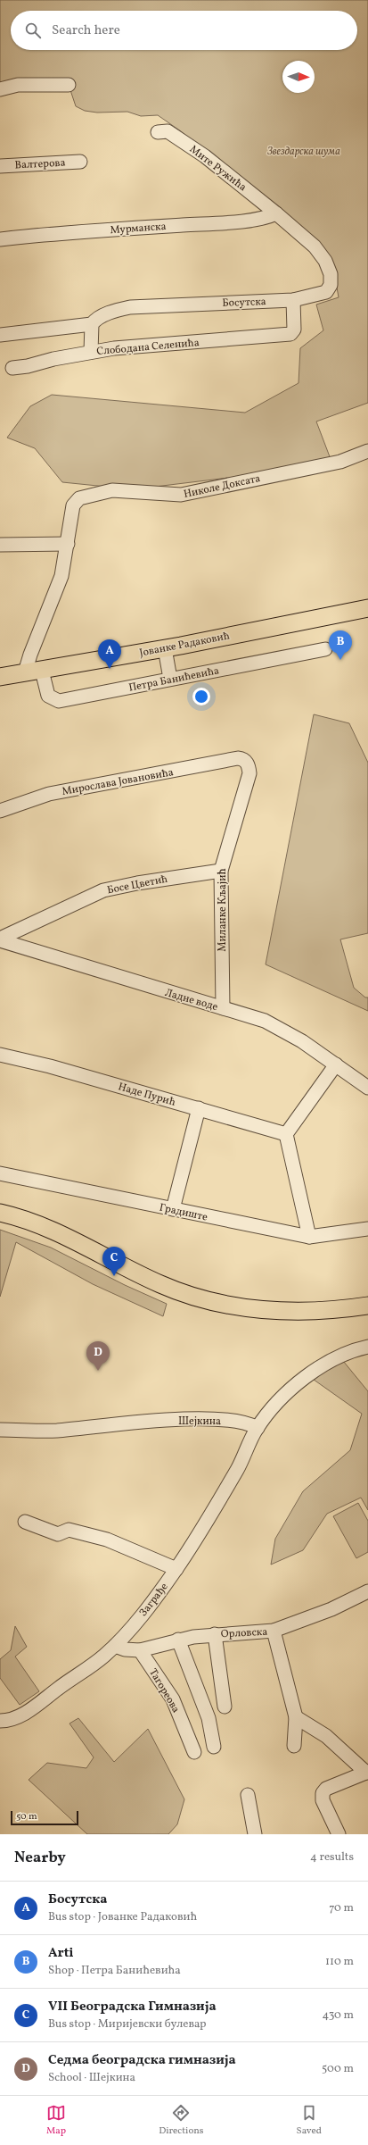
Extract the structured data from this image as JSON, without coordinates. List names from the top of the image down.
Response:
{
  "streets": {
    "main road": ["Јованке Радаковић"],
    "street": [
      "Валтерова",
      "Мите Ружића",
      "Мурманска",
      "Босутска",
      "Слободана Селенића",
      "Николе Доксата",
      "Петра Банићевића",
      "Мирослава Јовановића",
      "Босе Цветић",
      "Миланке Кљајић",
      "Ладне воде",
      "Наде Пурић",
      "Градиште",
      "Шејкина",
      "Заграђе",
      "Орловска",
      "Тагореова"
    ]
  },
  "crossings": [
    ["Мите Ружића", "Мурманска"],
    ["Мите Ружића", "Босутска"],
    ["Мурманска", "Босутска"],
    ["Босутска", "Слободана Селенића"],
    ["Николе Доксата", "Јованке Радаковић"],
    ["Јованке Радаковић", "Петра Банићевића"],
    ["Мирослава Јовановића", "Миланке Кљајић"],
    ["Босе Цветић", "Миланке Кљајић"],
    ["Босе Цветић", "Ладне воде"],
    ["Миланке Кљајић", "Ладне воде"],
    ["Шејкина", "Заграђе"],
    ["Заграђе", "Орловска"],
    ["Орловска", "Тагореова"]
  ],
  "parks": ["Звездарска шума"],
  "scale_bar": "50 m",
  "north": "right",
  "page": {
    "search": "Search here",
    "pins": [
      "B",
      "A",
      "C",
      "D"
    ],
    "scale": "50 m",
    "heading": ["Nearby", "4 results"],
    "list": [
      {
        "mark": "A",
        "name": "Босутска",
        "note": "Bus stop · Јованке Радаковић",
        "value": "70 m"
      },
      {
        "mark": "B",
        "name": "Arti",
        "note": "Shop · Петра Банићевића",
        "value": "110 m"
      },
      {
        "mark": "C",
        "name": "VII Београдска Гимназија",
        "note": "Bus stop · Миријевски булевар",
        "value": "430 m"
      },
      {
        "mark": "D",
        "name": "Седма београдска гимназија",
        "note": "School · Шејкина",
        "value": "500 m"
      }
    ],
    "nav": ["Map", "Directions", "Saved"]
  }
}
